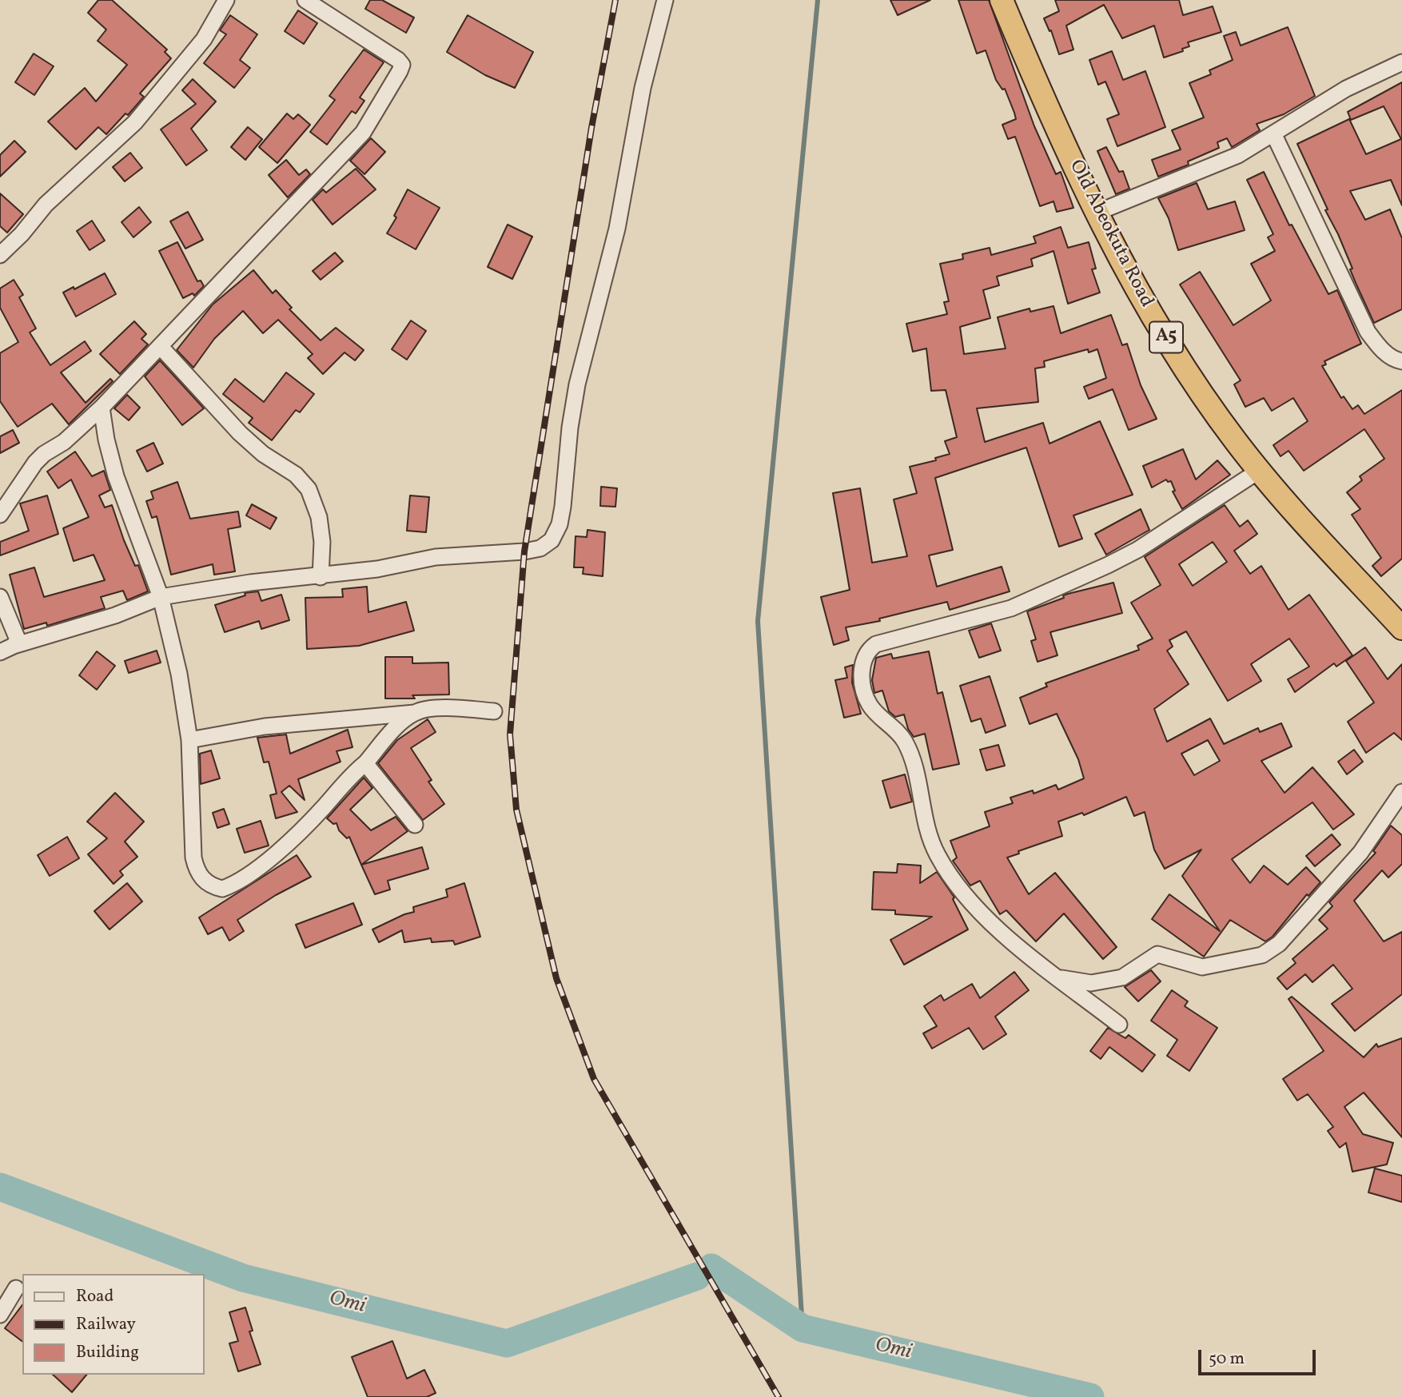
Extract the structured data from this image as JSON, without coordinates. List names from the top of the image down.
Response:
{
  "streets": {
    "highway": ["Old Abeokuta Road", "A5"]
  },
  "water": ["Omi"],
  "legend": ["Road", "Railway", "Building"],
  "scale_bar": "50 m"
}
